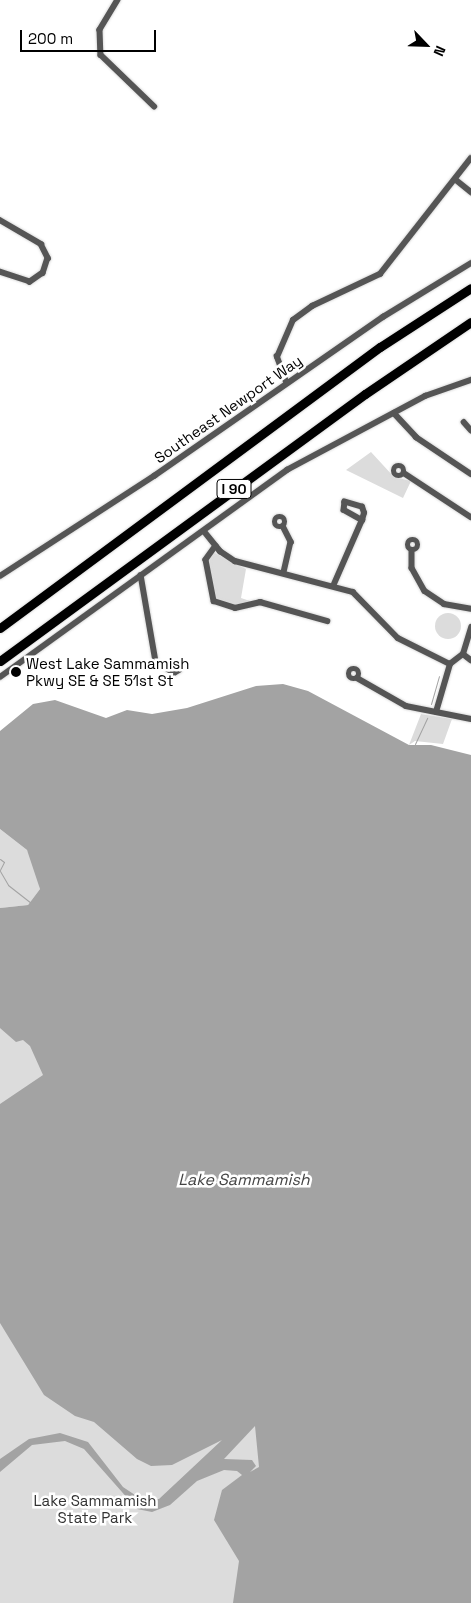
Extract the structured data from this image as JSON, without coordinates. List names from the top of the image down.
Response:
{
  "streets": {
    "highway": ["I 90"],
    "street": ["Southeast Newport Way"]
  },
  "water": ["Lake Sammamish"],
  "parks": ["Lake Sammamish State Park"],
  "places": ["West Lake Sammamish Pkwy SE & SE 51st St"],
  "scale_bar": "200 m",
  "north": "bottom right"
}
